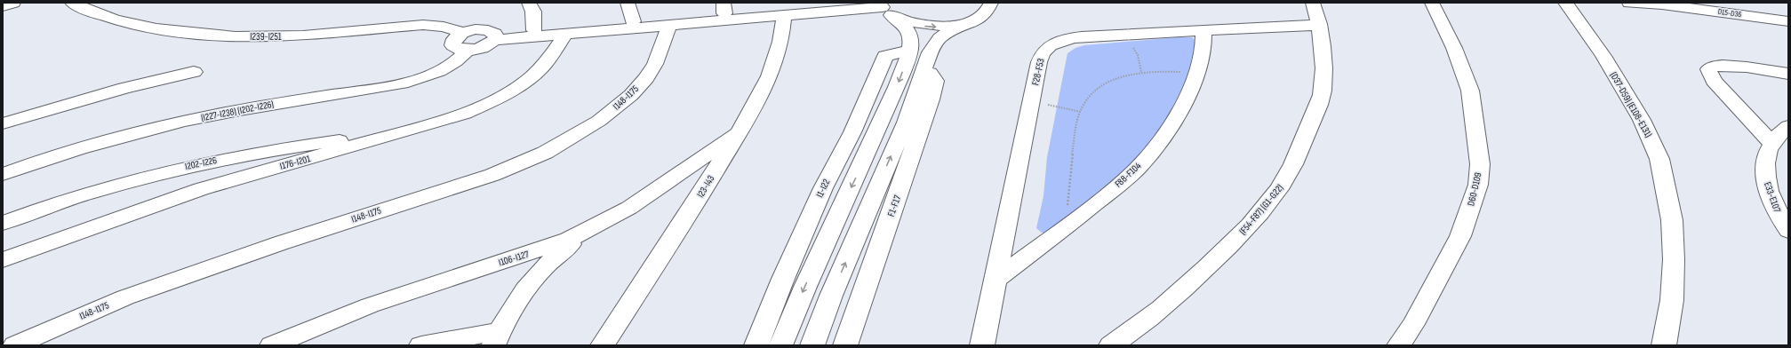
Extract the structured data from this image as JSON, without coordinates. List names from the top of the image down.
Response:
{
  "streets": {
    "street": [
      "D15-D36",
      "I239-I251",
      "F28-F53",
      "I148-I175",
      "(D37-D59) (E108-E131)",
      "(I227-I238) (I202-I226)",
      "I176-I201",
      "I202-I226",
      "F88-F104",
      "I23-I43",
      "I1-I22",
      "D60-D109",
      "E33-E107",
      "F1-F17",
      "(F54-F87) (G1-G22)",
      "I106-I127"
    ]
  },
  "crossings": [
    ["F28-F53", "F88-F104"],
    ["F28-F53", "(F54-F87) (G1-G22)"],
    ["I176-I201", "I202-I226"],
    ["I23-I43", "I106-I127"]
  ]
}
